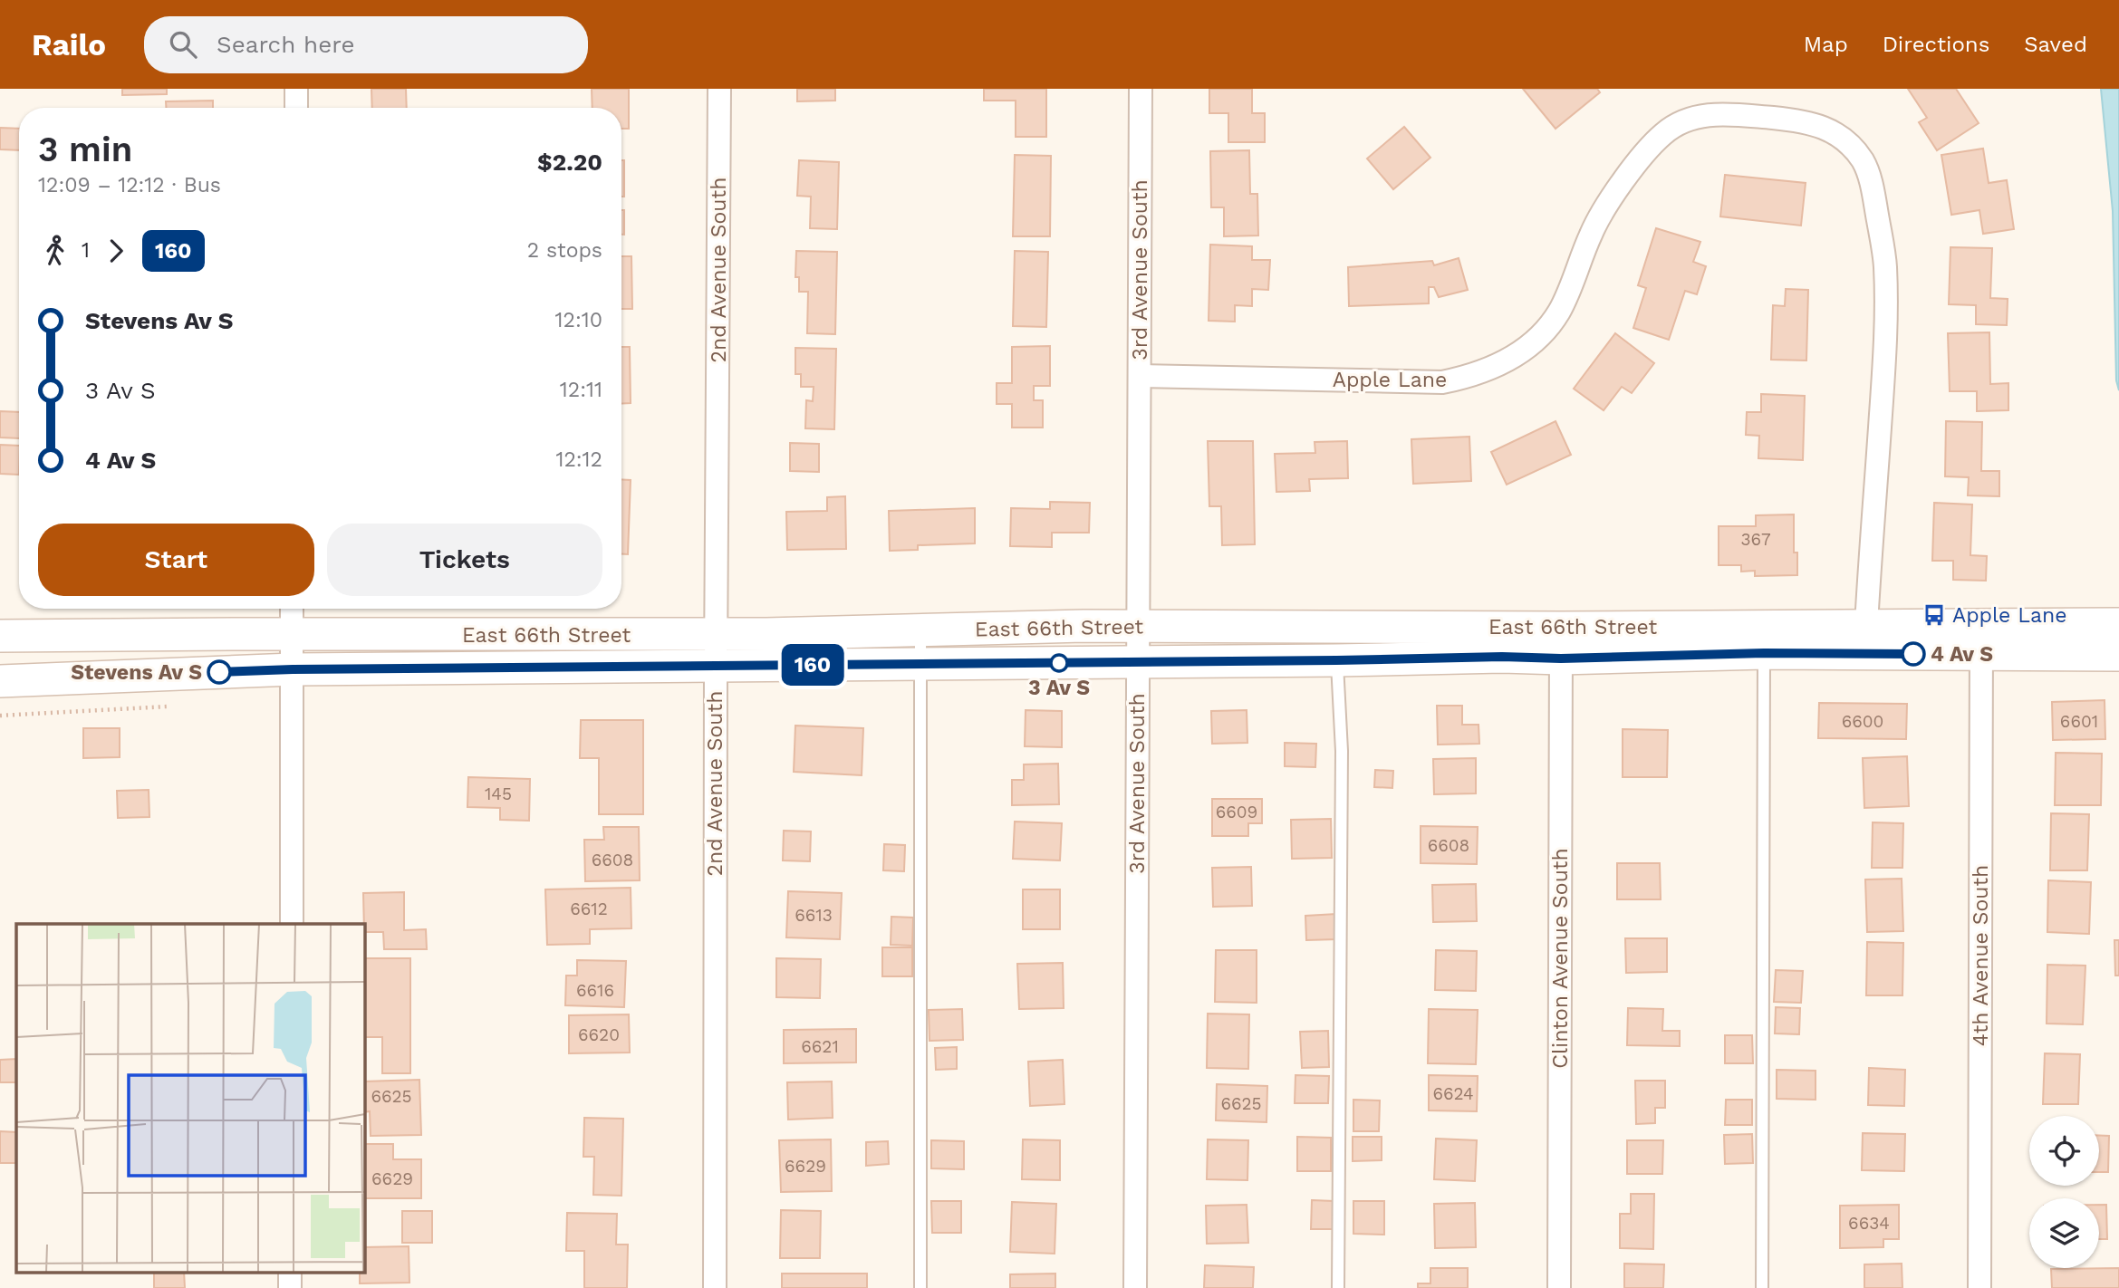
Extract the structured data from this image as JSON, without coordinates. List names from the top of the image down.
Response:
{
  "streets": {
    "main road": ["East 66th Street"],
    "street": [
      "2nd Avenue South",
      "3rd Avenue South",
      "Apple Lane",
      "4th Avenue South",
      "Clinton Avenue South"
    ]
  },
  "crossings": [
    ["2nd Avenue South", "East 66th Street"],
    ["3rd Avenue South", "Apple Lane"],
    ["3rd Avenue South", "East 66th Street"],
    ["Apple Lane", "East 66th Street"],
    ["East 66th Street", "4th Avenue South"],
    ["East 66th Street", "Clinton Avenue South"]
  ],
  "places": {
    "bus stop": ["Apple Lane"],
    "other": ["4 Av S", "3 Av S", "Stevens Av S"]
  },
  "lines": ["bus line 160"],
  "house_numbers": [
    "367",
    "6600",
    "6601",
    "145",
    "6609",
    "6608",
    "6608",
    "6612",
    "6613",
    "6616",
    "6620",
    "6621",
    "6624",
    "6625",
    "6625",
    "6629",
    "6629",
    "6634"
  ],
  "page": {
    "header": "Railo",
    "search": "Search here",
    "nav": ["Map", "Directions", "Saved"],
    "on_map": "160",
    "heading": ["3 min", "12:09 – 12:12 · Bus", "$2.20"],
    "legs": ["1", "160", "2 stops"],
    "list": [
      {
        "name": "Stevens Av S",
        "value": "12:10"
      },
      {
        "name": "3 Av S",
        "value": "12:11"
      },
      {
        "name": "4 Av S",
        "value": "12:12"
      }
    ],
    "buttons": ["Start", "Tickets"]
  }
}
